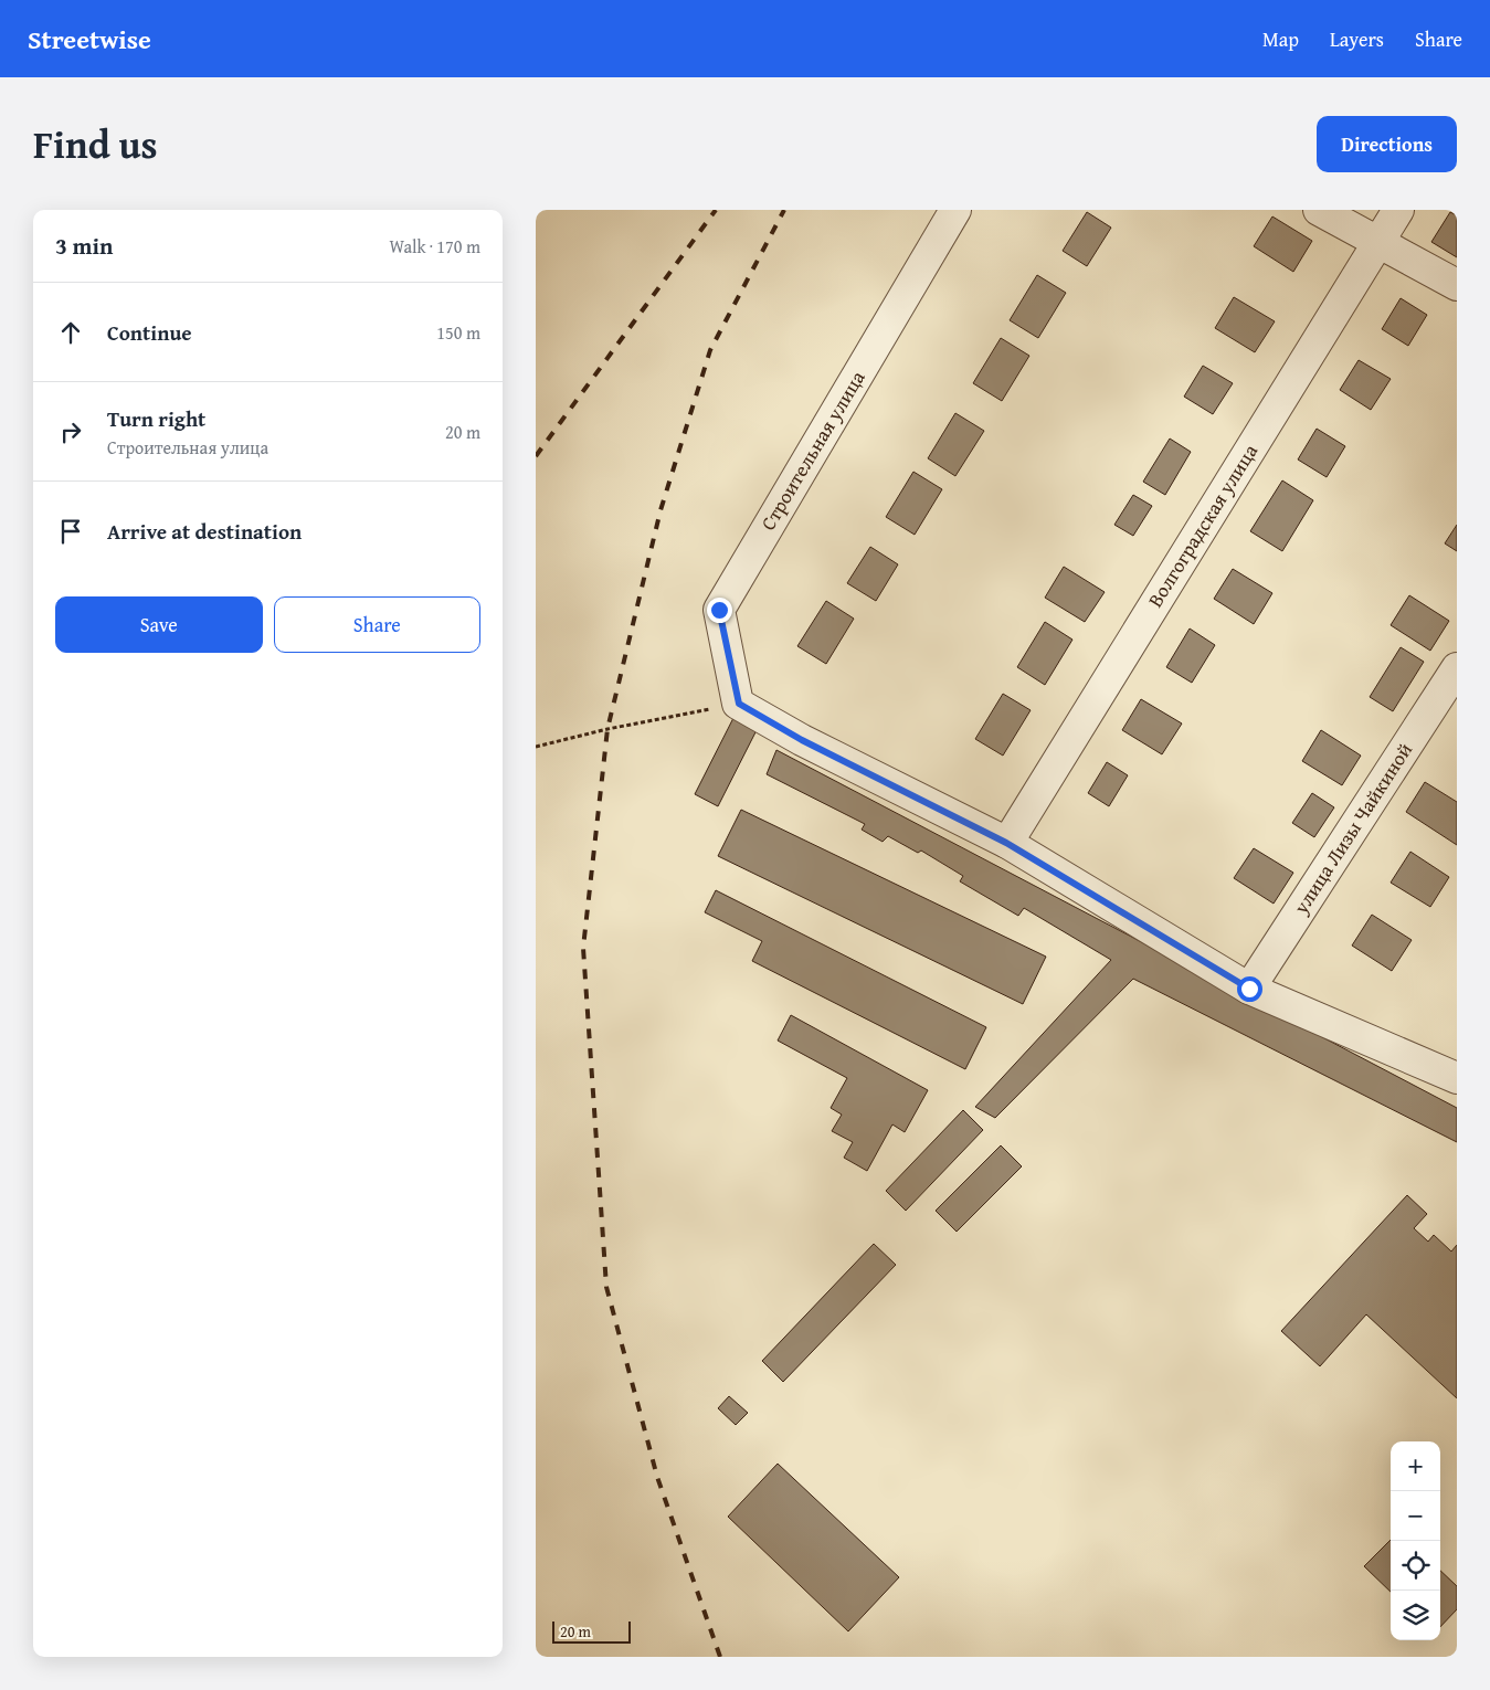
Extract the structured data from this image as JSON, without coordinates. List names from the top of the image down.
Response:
{
  "streets": {
    "street": ["Строительная улица", "Волгоградская улица", "улица Лизы Чайкиной"]
  },
  "scale_bar": "20 m",
  "page": {
    "header": "Streetwise",
    "nav": ["Map", "Layers", "Share"],
    "title": "Find us",
    "buttons": [
      "Directions",
      ["Save", "Share"]
    ],
    "heading": ["3 min", "Walk · 170 m"],
    "list": [
      ["Continue", "150 m"],
      ["Turn right", "Строительная улица", "20 m"],
      "Arrive at destination"
    ],
    "map_buttons": ["+", "−"],
    "scale": "20 m"
  }
}
